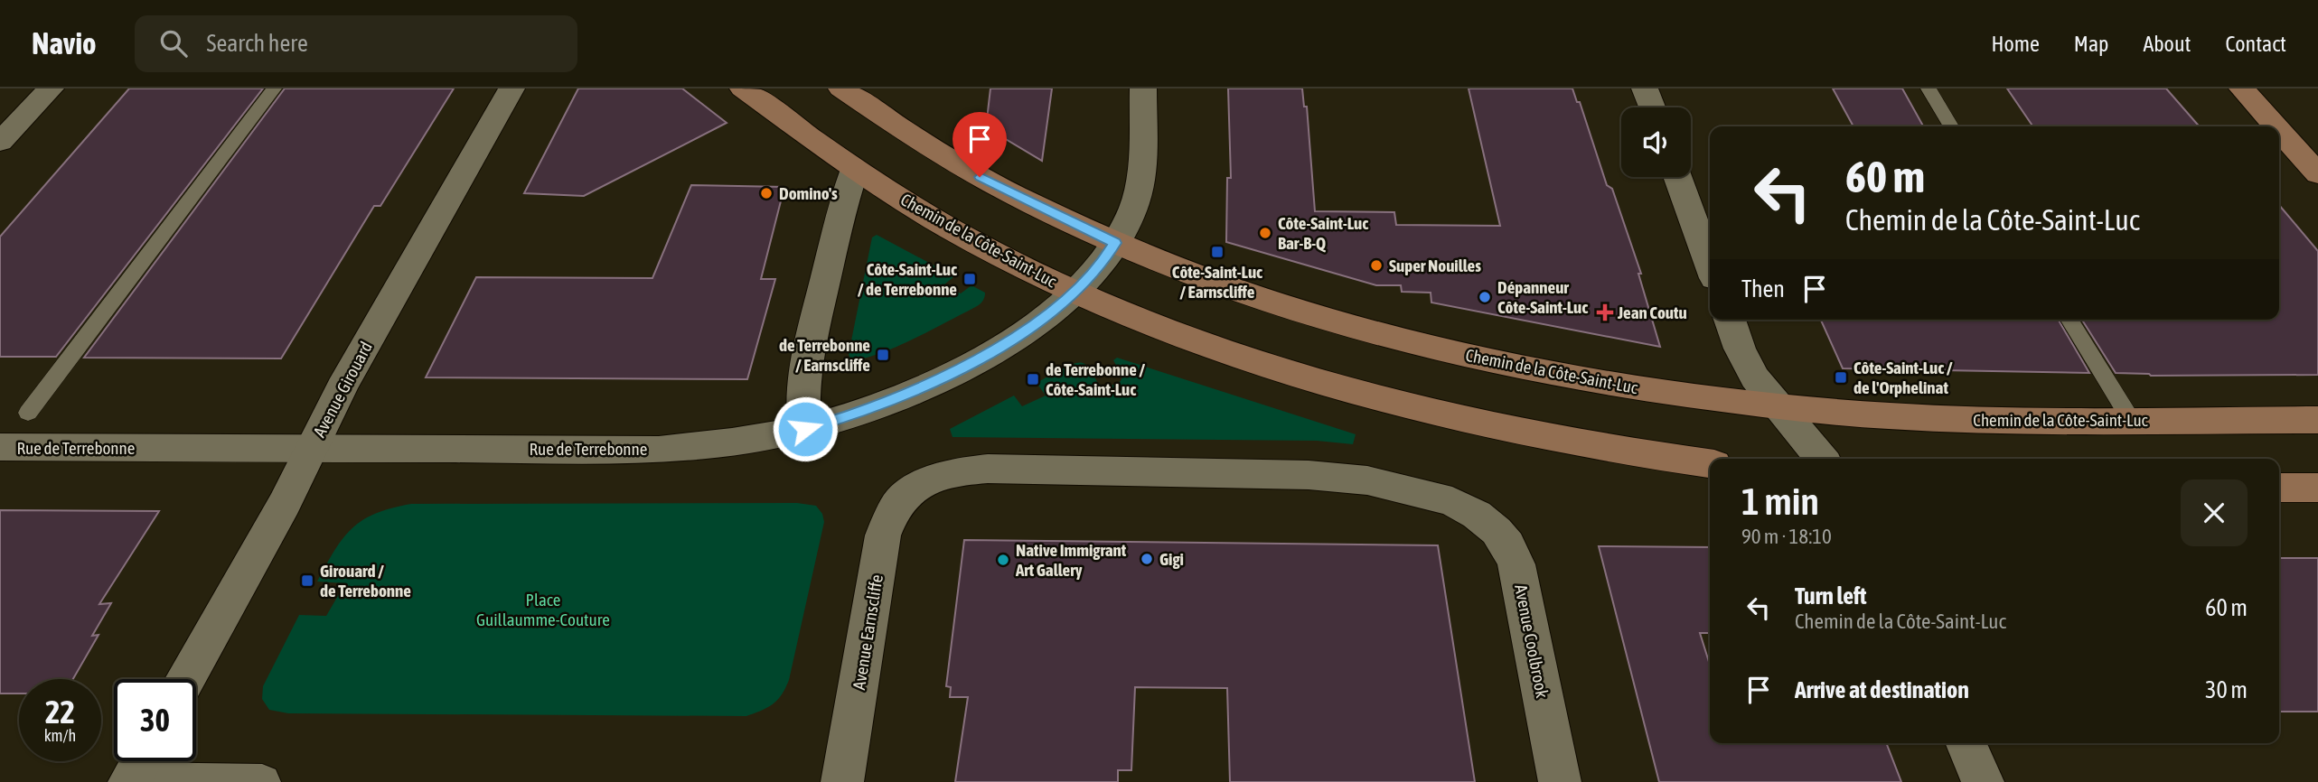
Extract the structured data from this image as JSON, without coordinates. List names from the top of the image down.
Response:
{
  "streets": {
    "main road": ["Chemin de la Côte-Saint-Luc"],
    "street": [
      "Avenue Girouard",
      "Rue de Terrebonne",
      "Avenue Earnscliffe",
      "Avenue Coolbrook"
    ]
  },
  "crossings": [
    ["Chemin de la Côte-Saint-Luc", "Rue de Terrebonne"],
    ["Avenue Girouard", "Rue de Terrebonne"],
    ["Avenue Earnscliffe", "Avenue Coolbrook"]
  ],
  "parks": ["Place Guillaumme-Couture"],
  "places": {
    "other": [
      "Domino's",
      "Côte-Saint-Luc Bar-B-Q",
      "Super Nouilles",
      "Dépanneur Côte-Saint-Luc",
      "Gigi",
      "Native Immigrant Art Gallery"
    ],
    "transit": [
      "Côte-Saint-Luc / Earnscliffe",
      "Côte-Saint-Luc / de Terrebonne",
      "de Terrebonne / Earnscliffe",
      "Côte-Saint-Luc / de l'Orphelinat",
      "de Terrebonne / Côte-Saint-Luc",
      "Girouard / de Terrebonne"
    ],
    "health": ["Jean Coutu"]
  },
  "page": {
    "header": "Navio",
    "search": "Search here",
    "nav": [
      "Home",
      "Map",
      "About",
      "Contact"
    ],
    "turn": ["60 m", "Chemin de la Côte-Saint-Luc"],
    "then": "Then",
    "heading": ["1 min", "90 m · 18:10"],
    "list": [
      {
        "name": "Turn left",
        "note": "Chemin de la Côte-Saint-Luc",
        "value": "60 m"
      },
      {
        "name": "Arrive at destination",
        "value": "30 m"
      }
    ],
    "speed": "22 km/h",
    "limit": "30"
  }
}
